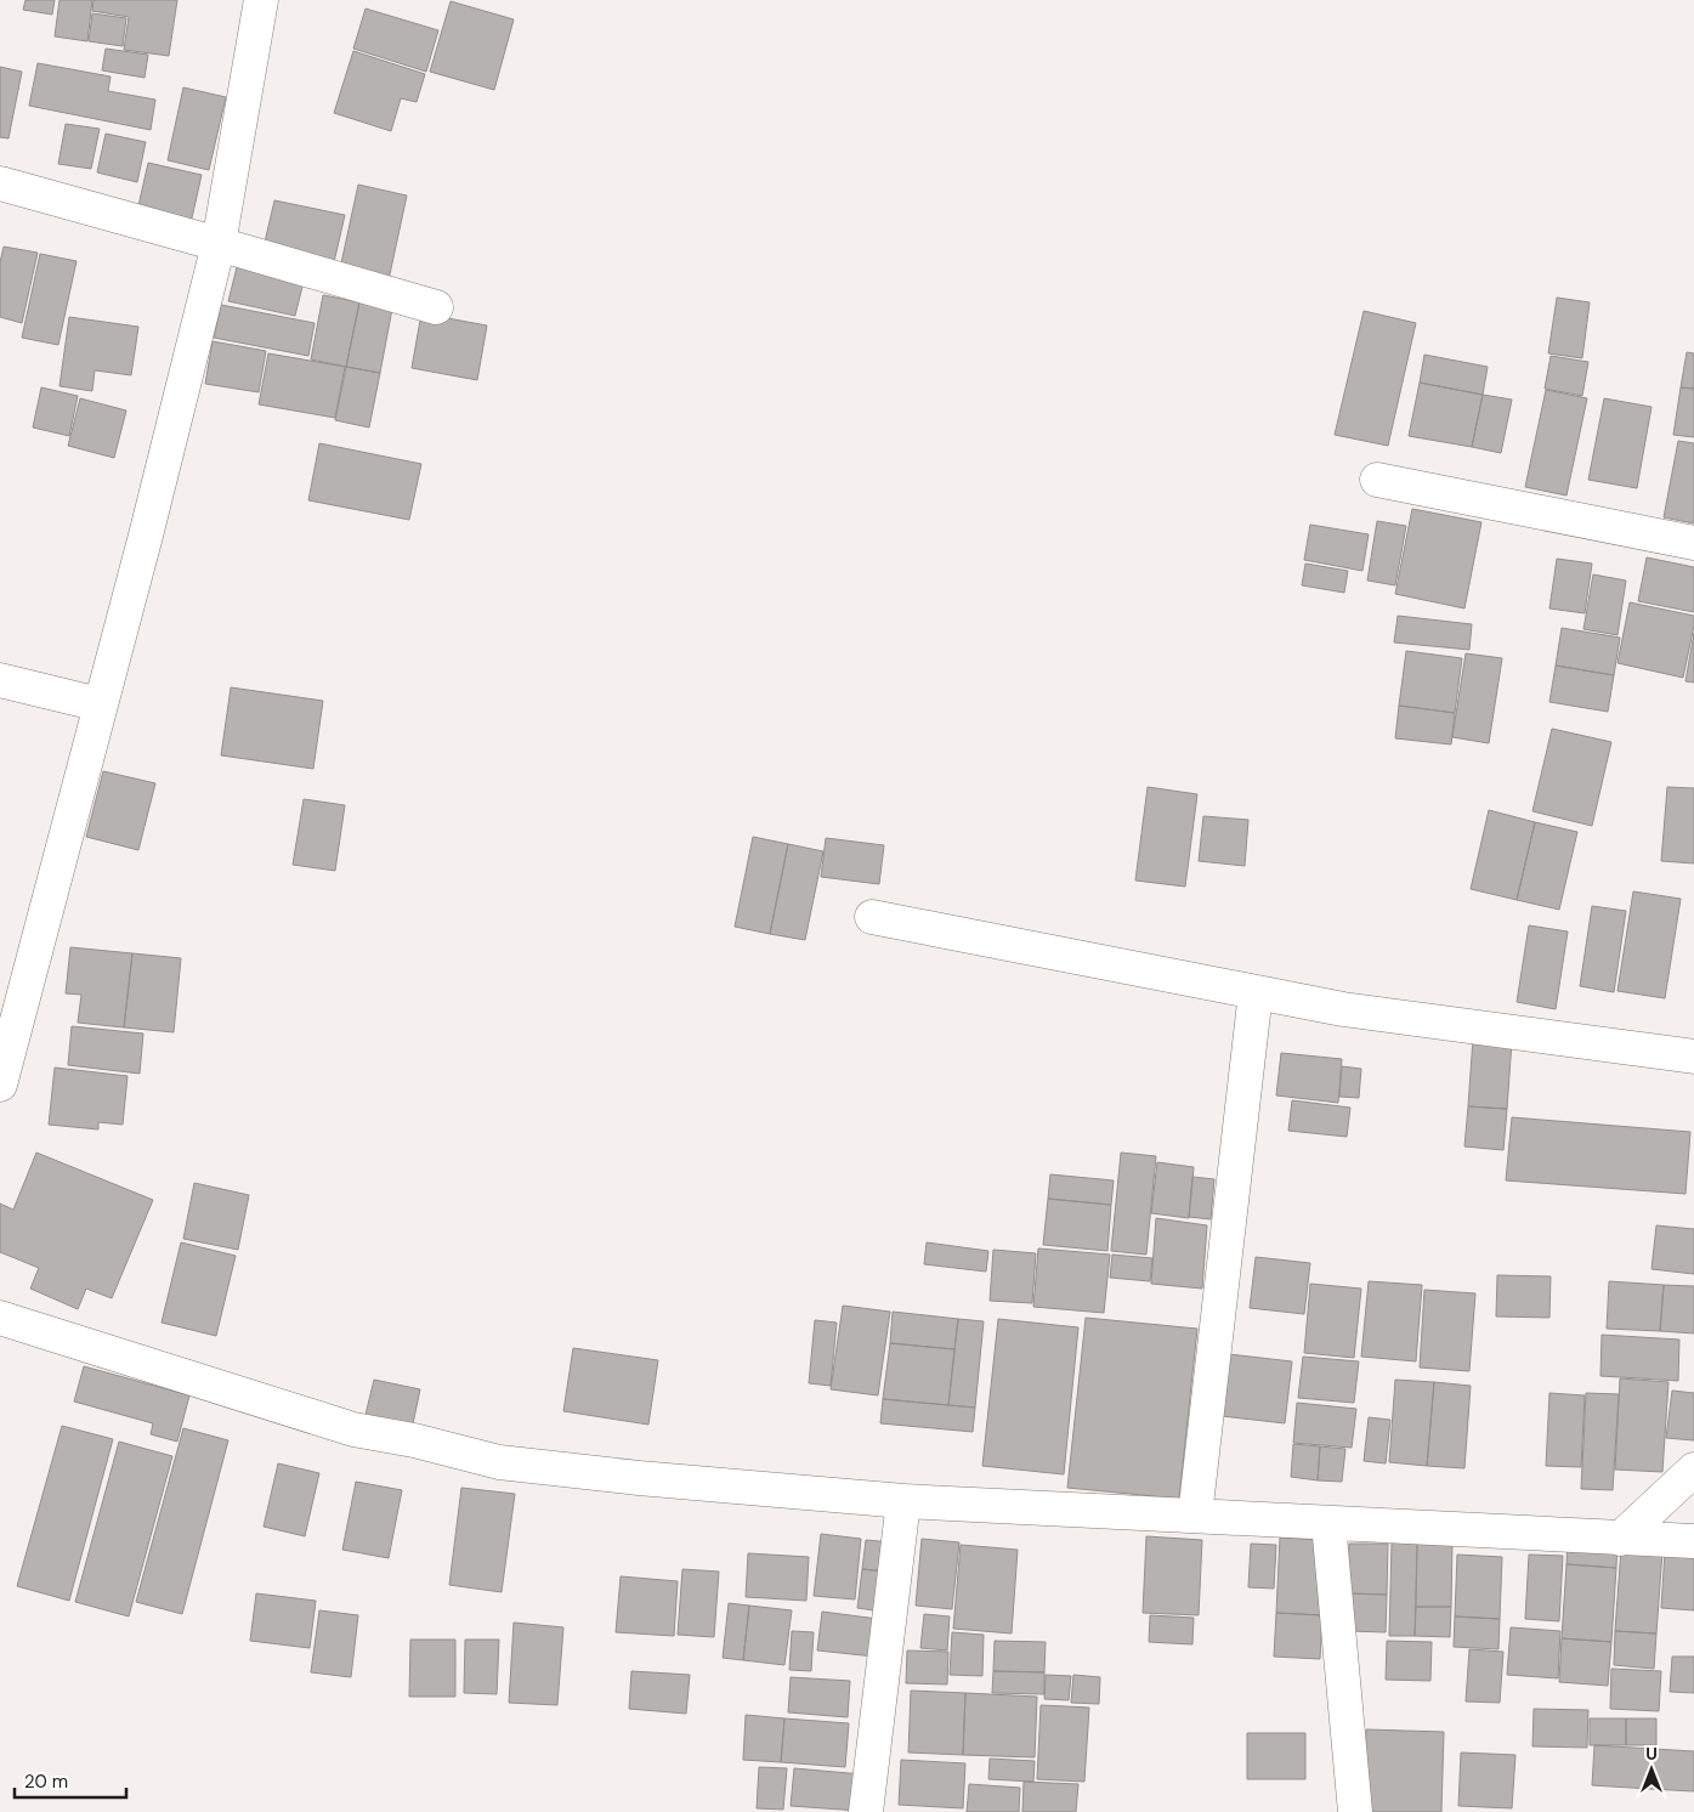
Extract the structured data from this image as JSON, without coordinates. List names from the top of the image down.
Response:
{
  "scale_bar": "20 m",
  "north": "top"
}
